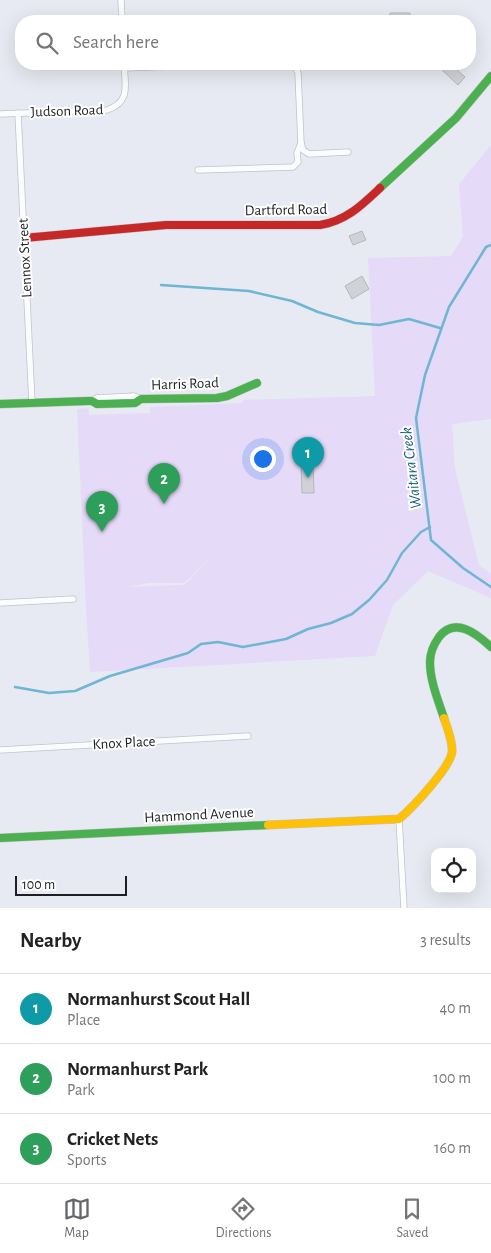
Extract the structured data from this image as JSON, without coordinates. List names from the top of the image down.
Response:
{
  "streets": {
    "street": [
      "Judson Road",
      "Dartford Road",
      "Lennox Street",
      "Harris Road",
      "Knox Place",
      "Hammond Avenue"
    ]
  },
  "crossings": [
    ["Judson Road", "Lennox Street"],
    ["Dartford Road", "Lennox Street"],
    ["Lennox Street", "Harris Road"]
  ],
  "water": ["Waitara Creek"],
  "scale_bar": "100 m",
  "page": {
    "search": "Search here",
    "pins": ["1", "2", "3"],
    "scale": "100 m",
    "heading": ["Nearby", "3 results"],
    "list": [
      {
        "mark": "1",
        "name": "Normanhurst Scout Hall",
        "note": "Place",
        "value": "40 m"
      },
      {
        "mark": "2",
        "name": "Normanhurst Park",
        "note": "Park",
        "value": "100 m"
      },
      {
        "mark": "3",
        "name": "Cricket Nets",
        "note": "Sports",
        "value": "160 m"
      }
    ],
    "nav": ["Map", "Directions", "Saved"]
  }
}
